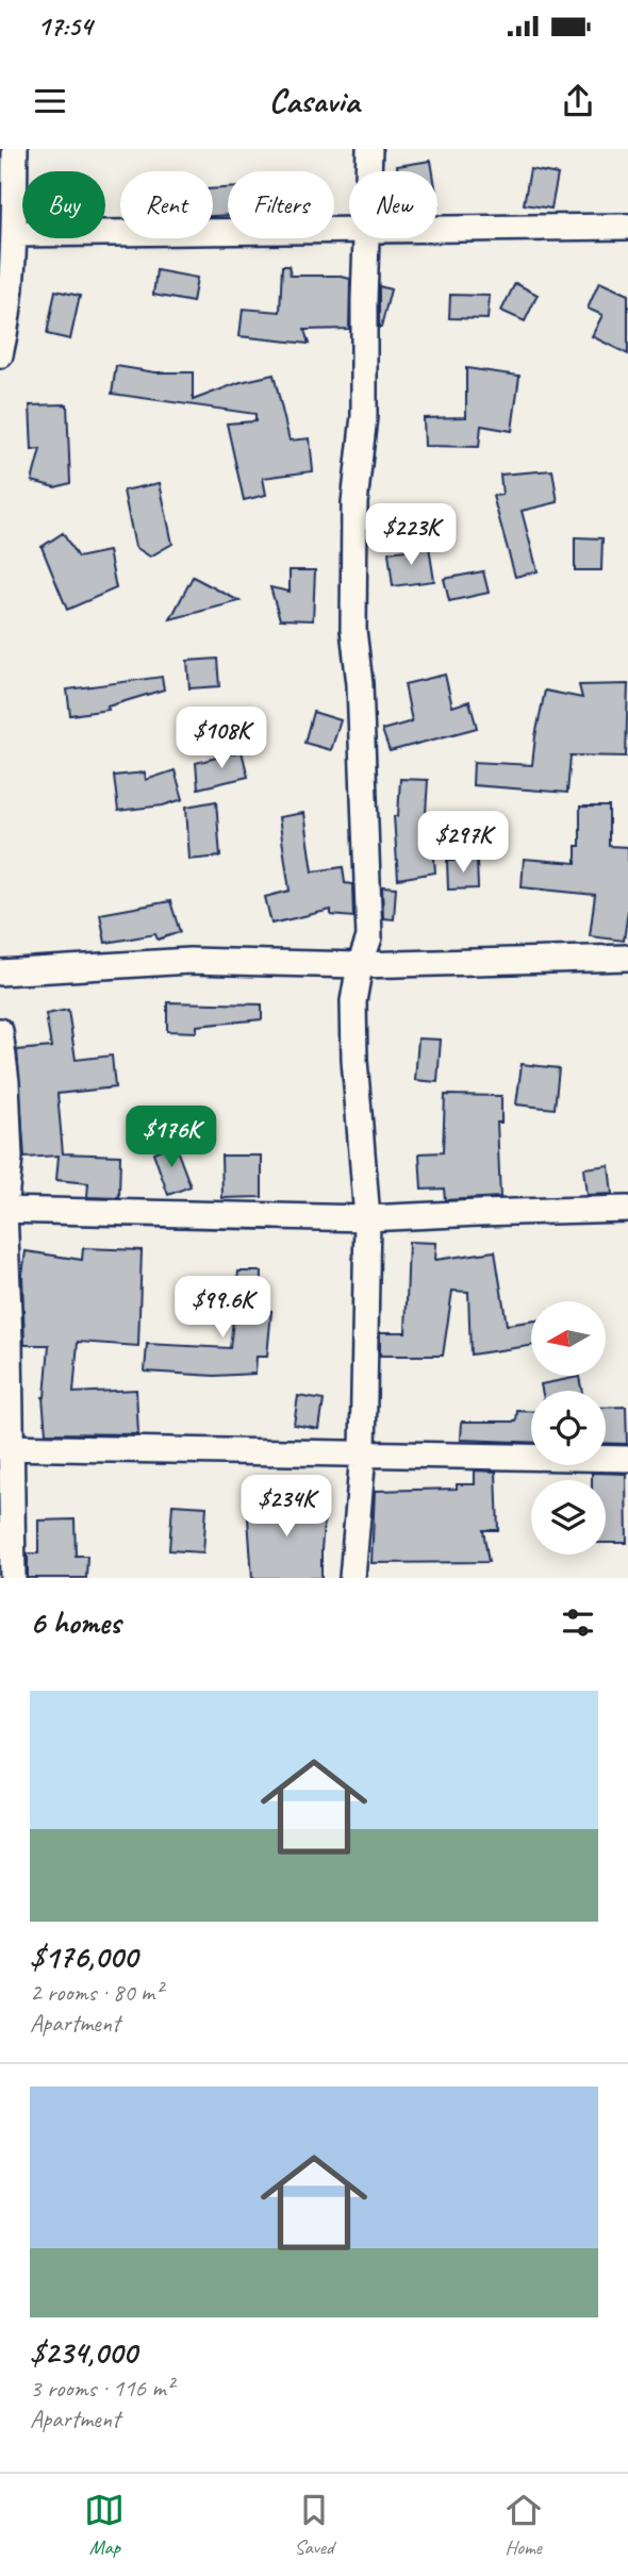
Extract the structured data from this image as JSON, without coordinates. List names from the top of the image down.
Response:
{
  "north": "left",
  "page": {
    "status": "17:54",
    "header": "Casavia",
    "chip": [
      "Buy",
      "Rent",
      "Filters",
      "New"
    ],
    "price": [
      "$223K",
      "$108K",
      "$297K",
      "$176K",
      "$99.6K",
      "$234K"
    ],
    "heading": "6 homes",
    "list": [
      {
        "name": "$176,000",
        "note": "2 rooms · 80 m² · Apartment"
      },
      {
        "name": "$234,000",
        "note": "3 rooms · 116 m² · Apartment"
      }
    ],
    "tabs": ["Map", "Saved", "Home"]
  }
}
